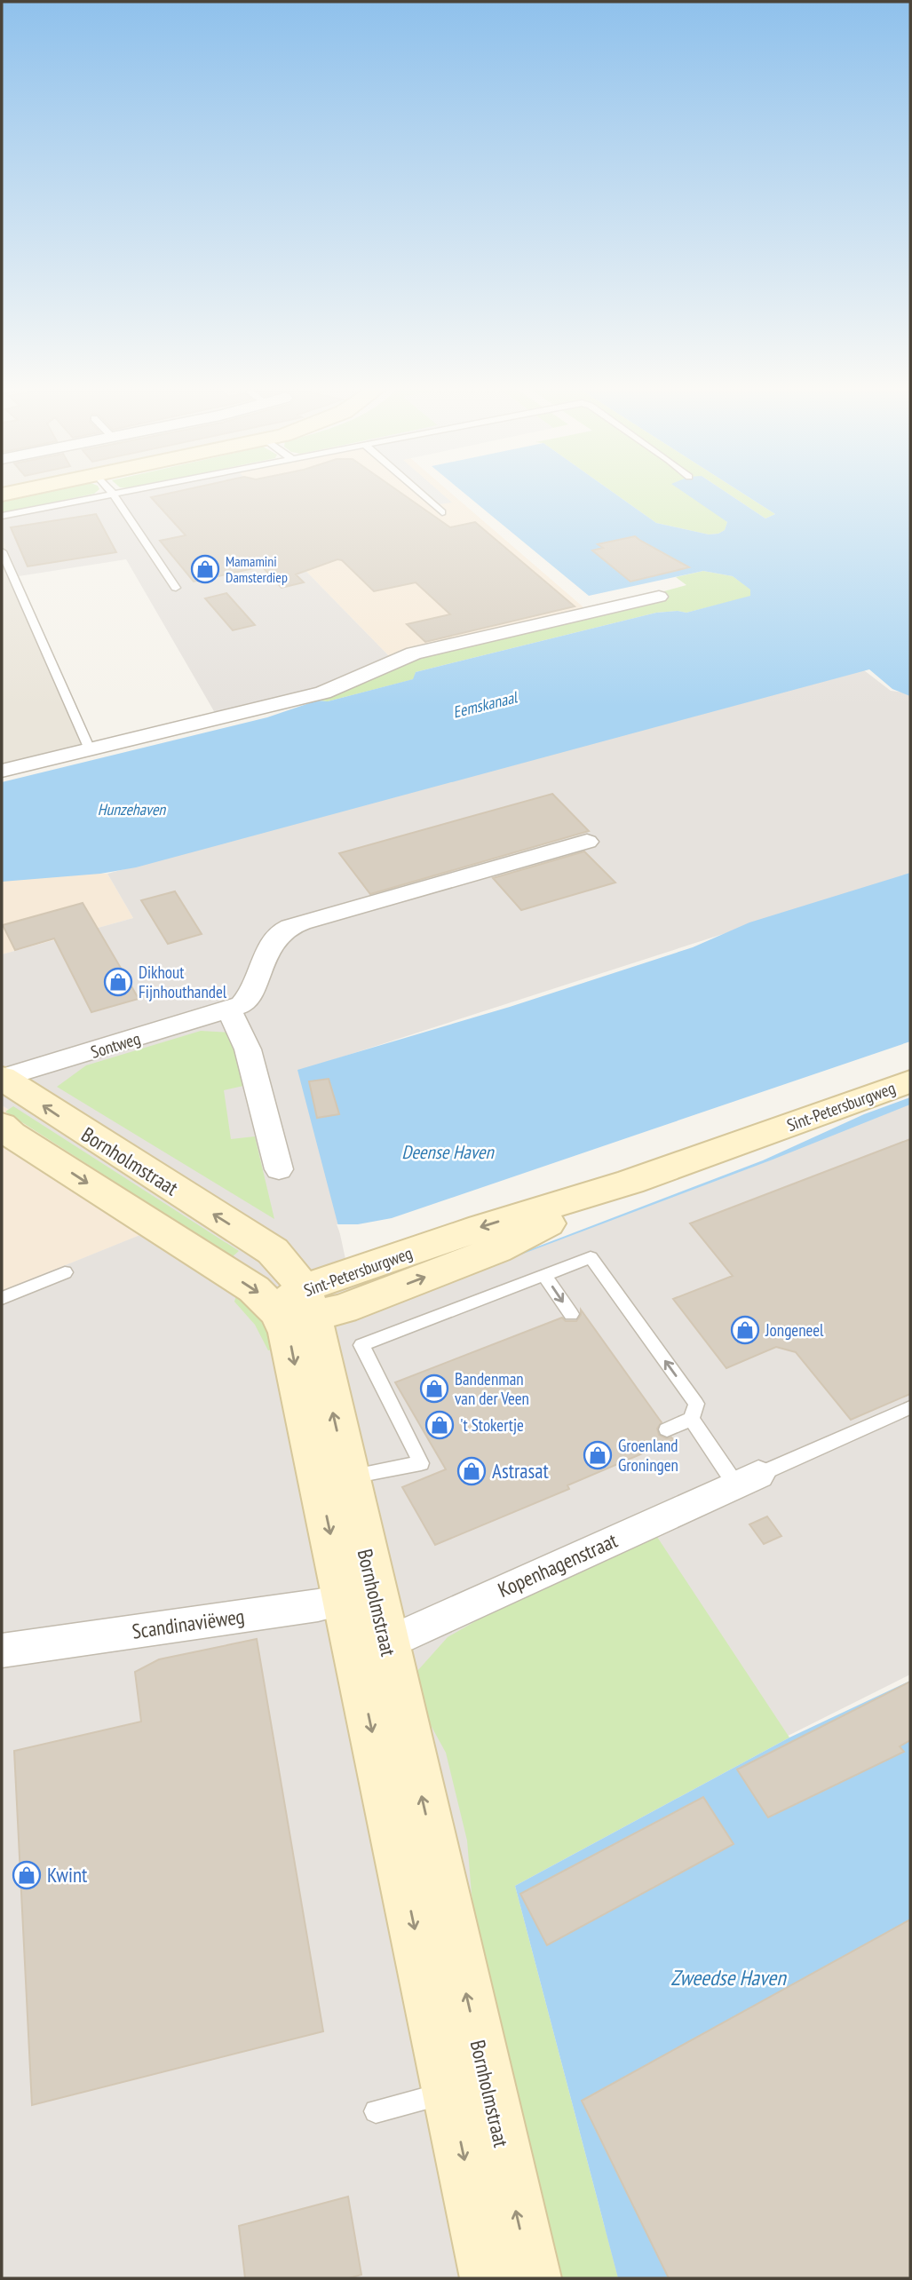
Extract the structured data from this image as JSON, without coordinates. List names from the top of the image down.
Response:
{
  "streets": {
    "street": [
      "Sontweg",
      "Sint-Petersburgweg",
      "Bornholmstraat",
      "Kopenhagenstraat",
      "Scandinaviëweg"
    ]
  },
  "crossings": [
    ["Sontweg", "Bornholmstraat"],
    ["Sint-Petersburgweg", "Bornholmstraat"],
    ["Bornholmstraat", "Kopenhagenstraat"],
    ["Bornholmstraat", "Scandinaviëweg"]
  ],
  "water": [
    "Eemskanaal",
    "Hunzehaven",
    "Deense Haven",
    "Zweedse Haven"
  ],
  "places": {
    "shop": [
      "Mamamini Damsterdiep",
      "Dikhout Fijnhouthandel",
      "Jongeneel",
      "Bandenman van der Veen",
      "'t Stokertje",
      "Groenland Groningen",
      "Astrasat",
      "Kwint"
    ]
  }
}
